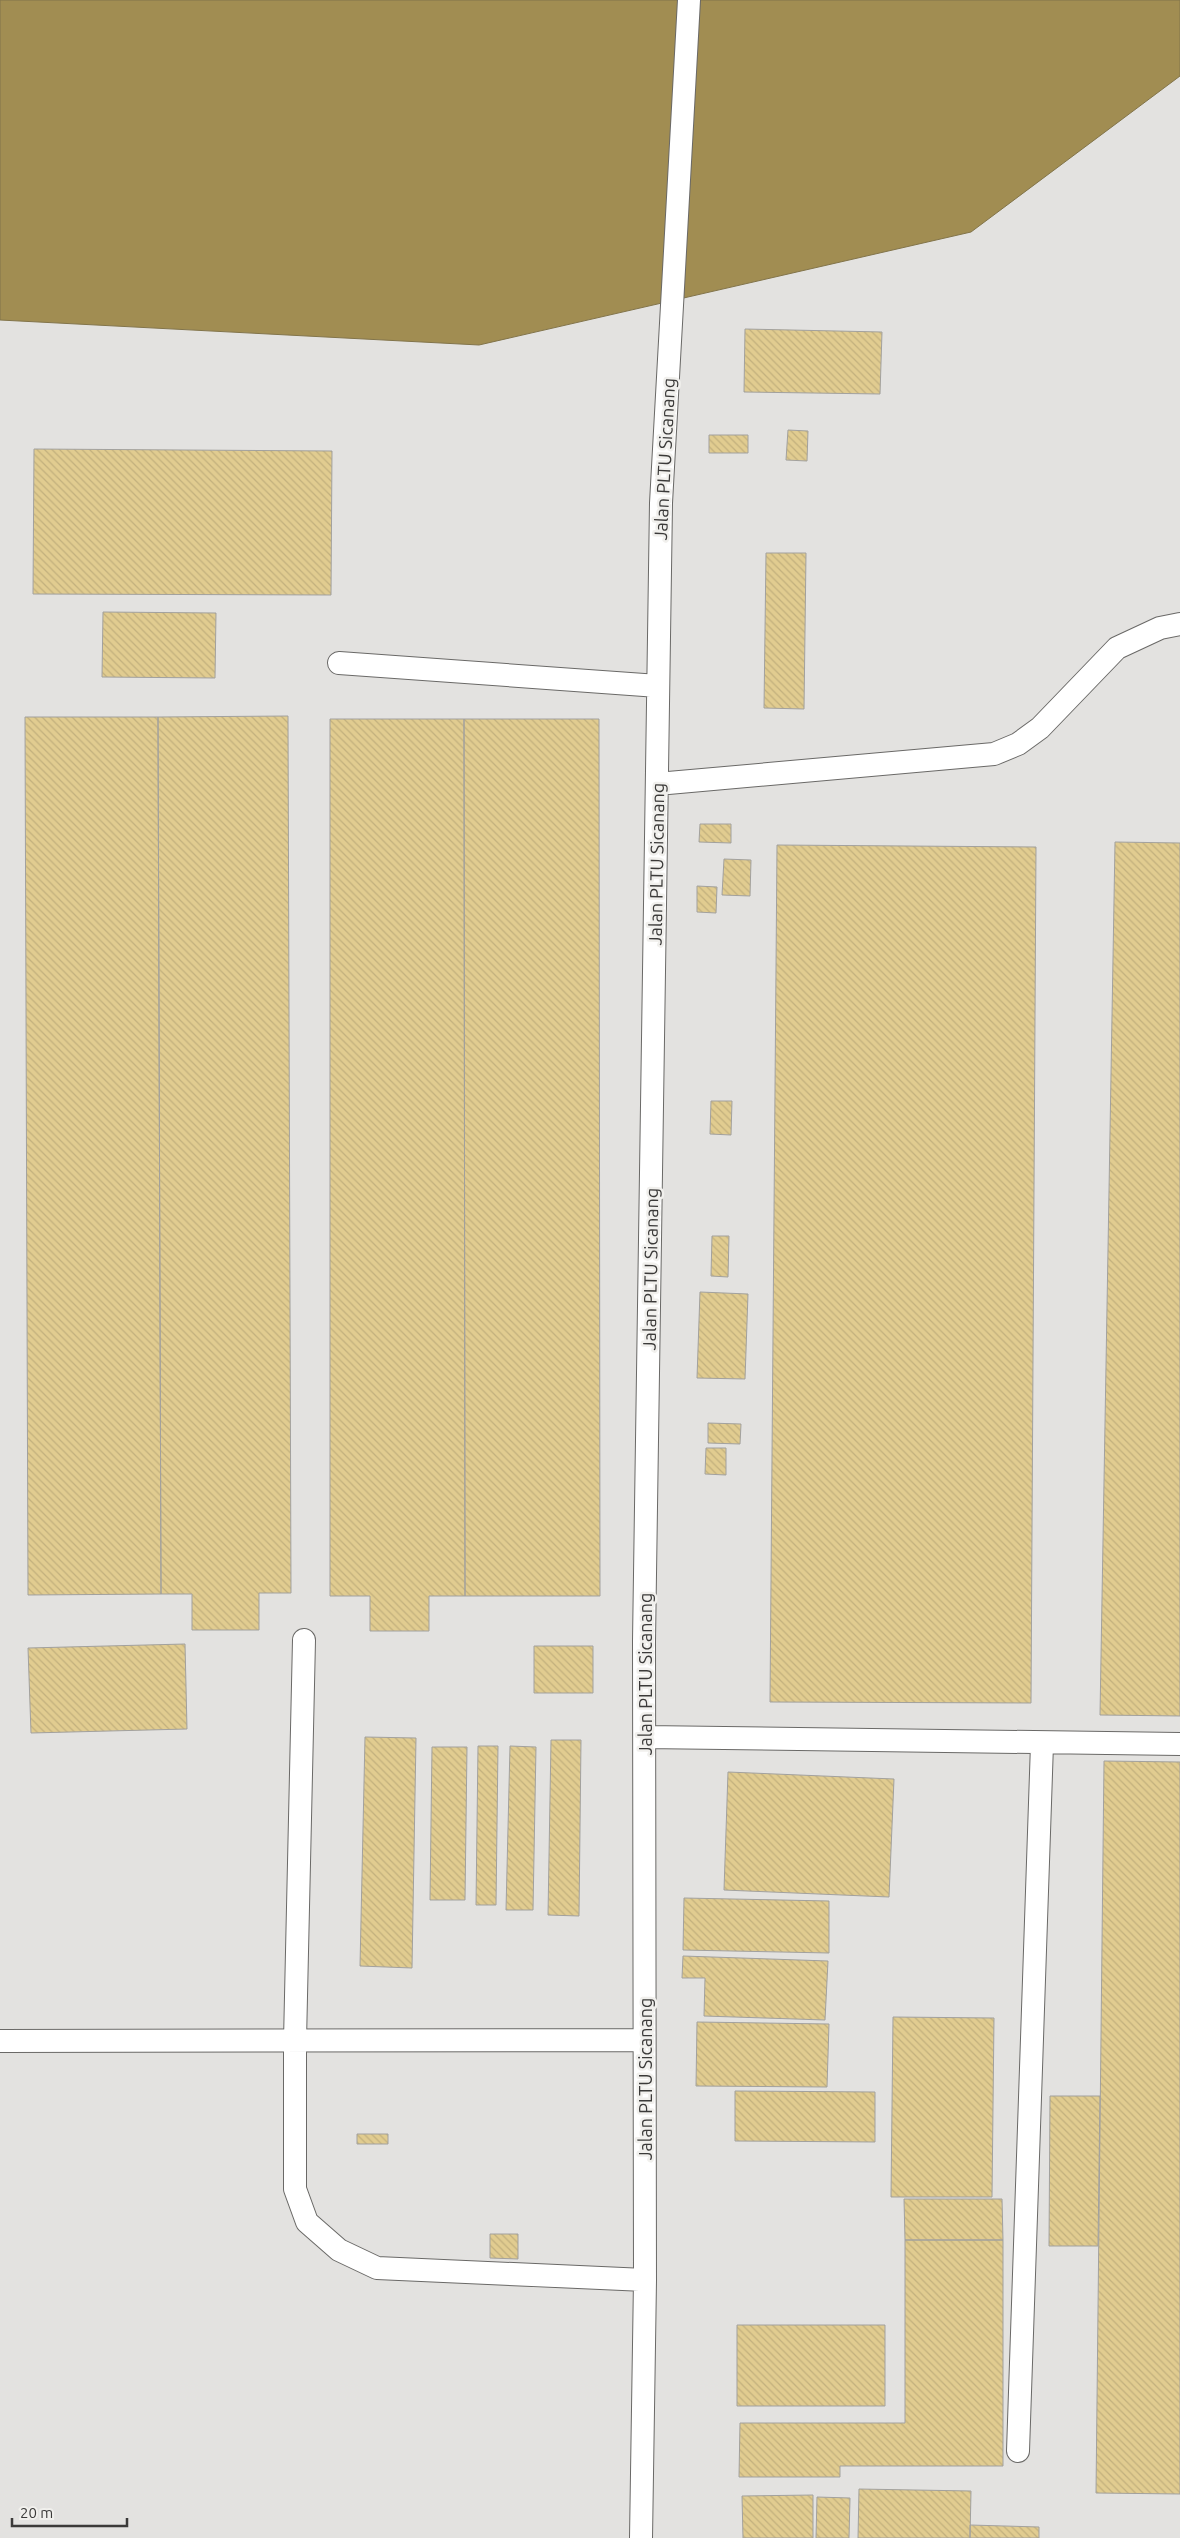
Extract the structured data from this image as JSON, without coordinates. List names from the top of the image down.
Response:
{
  "streets": {
    "lane": ["Jalan PLTU Sicanang"]
  },
  "scale_bar": "20 m"
}
